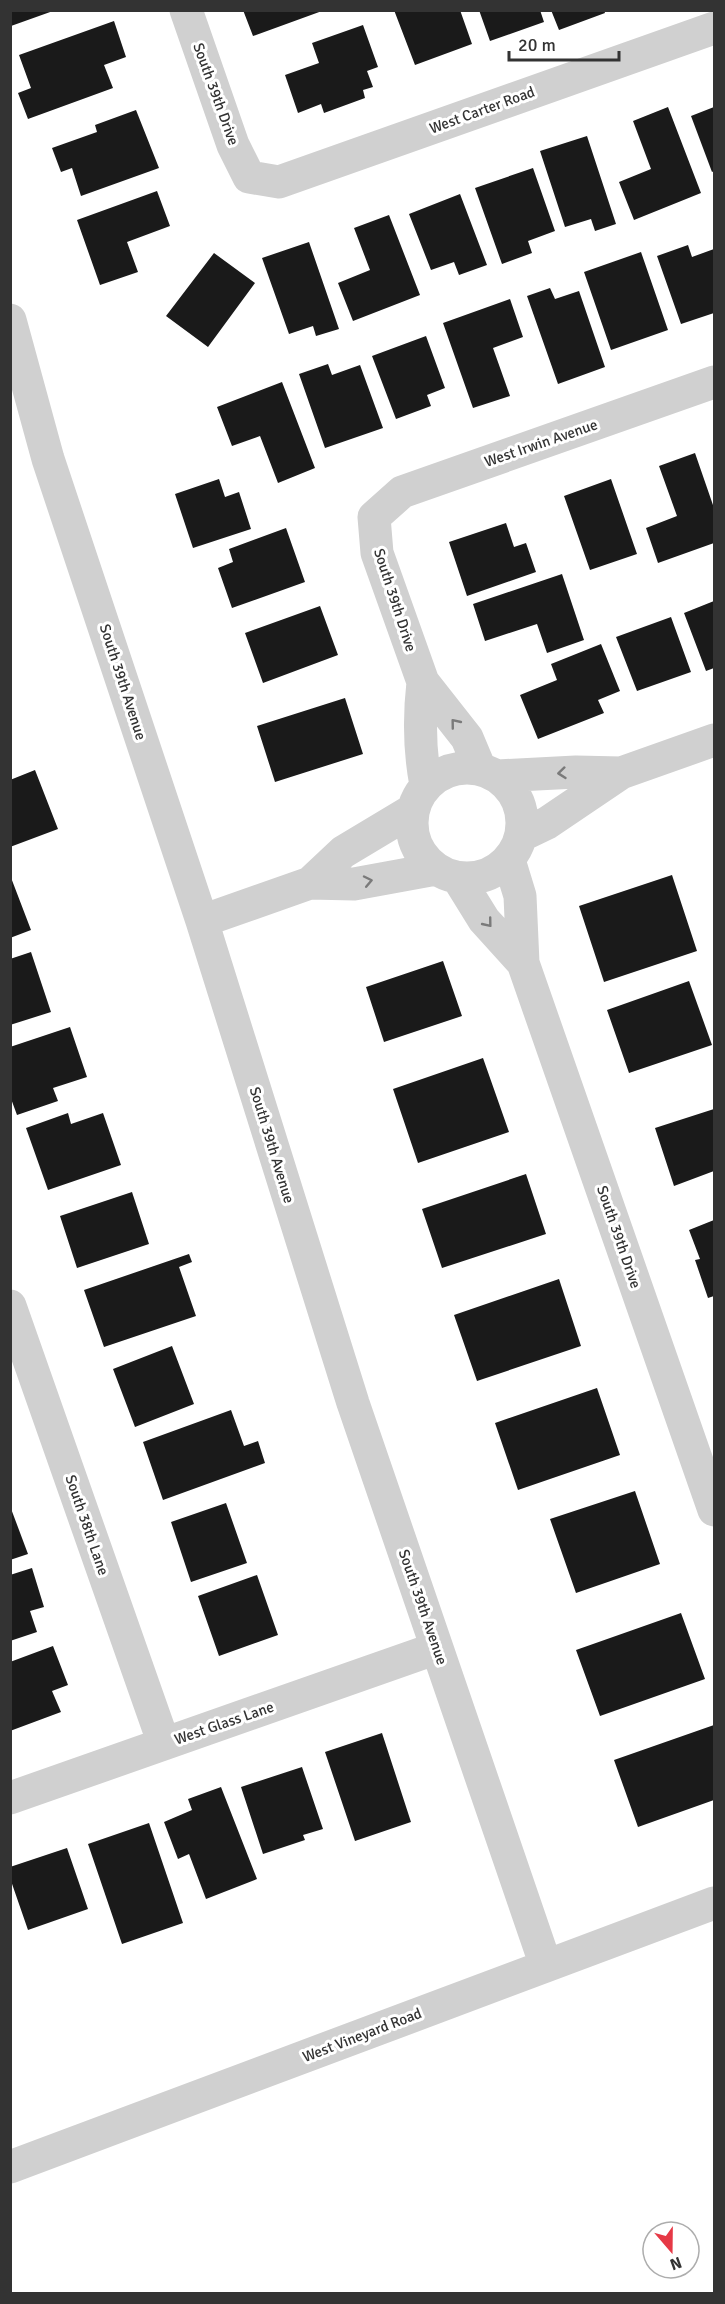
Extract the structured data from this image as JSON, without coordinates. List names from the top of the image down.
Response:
{
  "streets": {
    "street": [
      "South 39th Drive",
      "West Carter Road",
      "West Irwin Avenue",
      "South 39th Avenue",
      "South 38th Lane",
      "West Glass Lane",
      "West Vineyard Road"
    ]
  },
  "crossings": [
    ["South 39th Drive", "West Carter Road"],
    ["South 39th Drive", "West Irwin Avenue"],
    ["South 39th Avenue", "West Glass Lane"],
    ["South 39th Avenue", "West Vineyard Road"],
    ["South 38th Lane", "West Glass Lane"]
  ],
  "scale_bar": "20 m",
  "north": "bottom"
}
